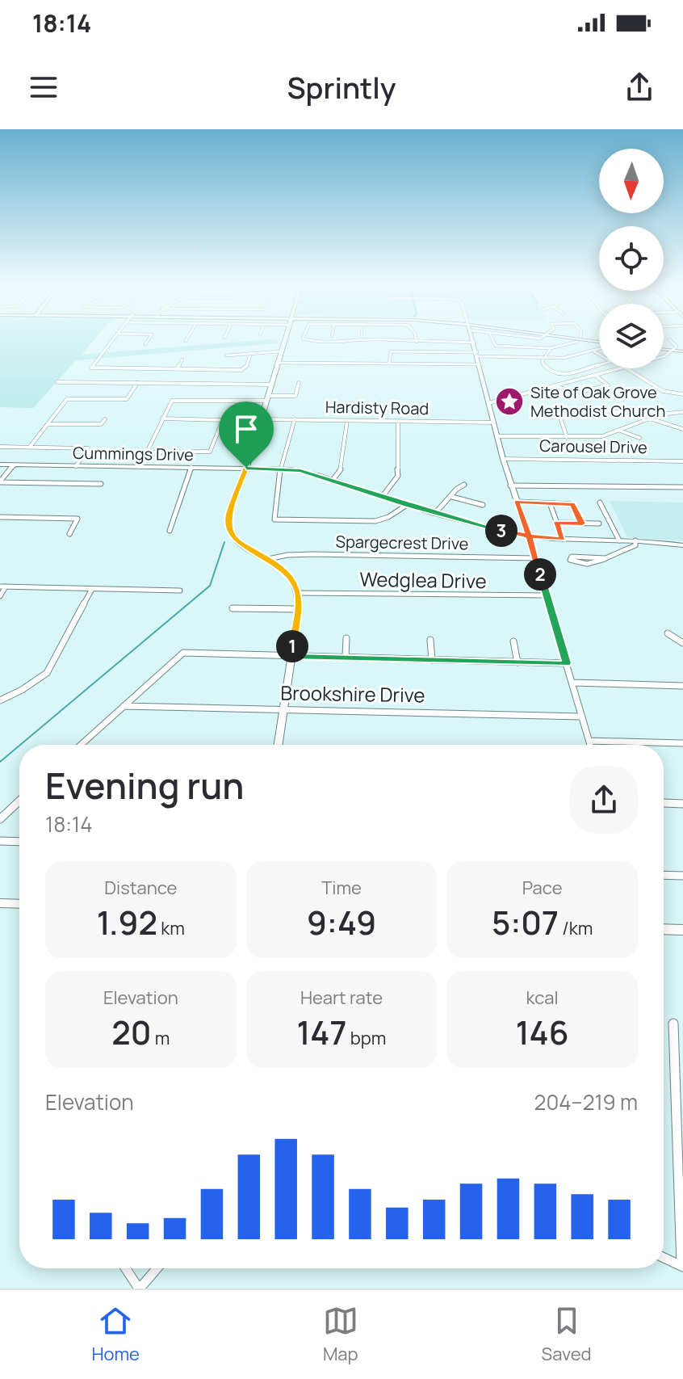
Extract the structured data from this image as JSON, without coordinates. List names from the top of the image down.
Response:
{
  "streets": {
    "main road": ["Cummings Drive"],
    "street": [
      "Hardisty Road",
      "Carousel Drive",
      "Spargecrest Drive",
      "Wedglea Drive",
      "Brookshire Drive"
    ]
  },
  "places": {
    "place": ["Site of Oak Grove Methodist Church"]
  },
  "north": "bottom",
  "page": {
    "status": "18:14",
    "header": "Sprintly",
    "pins": ["3", "2", "1"],
    "heading": ["Evening run", "18:14"],
    "stats": [
      ["Distance", "1.92 km"],
      ["Time", "9:49"],
      ["Pace", "5:07 /km"],
      ["Elevation", "20 m"],
      ["Heart rate", "147 bpm"],
      ["kcal", "146"]
    ],
    "chart": ["Elevation", "204–219 m"],
    "tabs": ["Home", "Map", "Saved"]
  }
}
